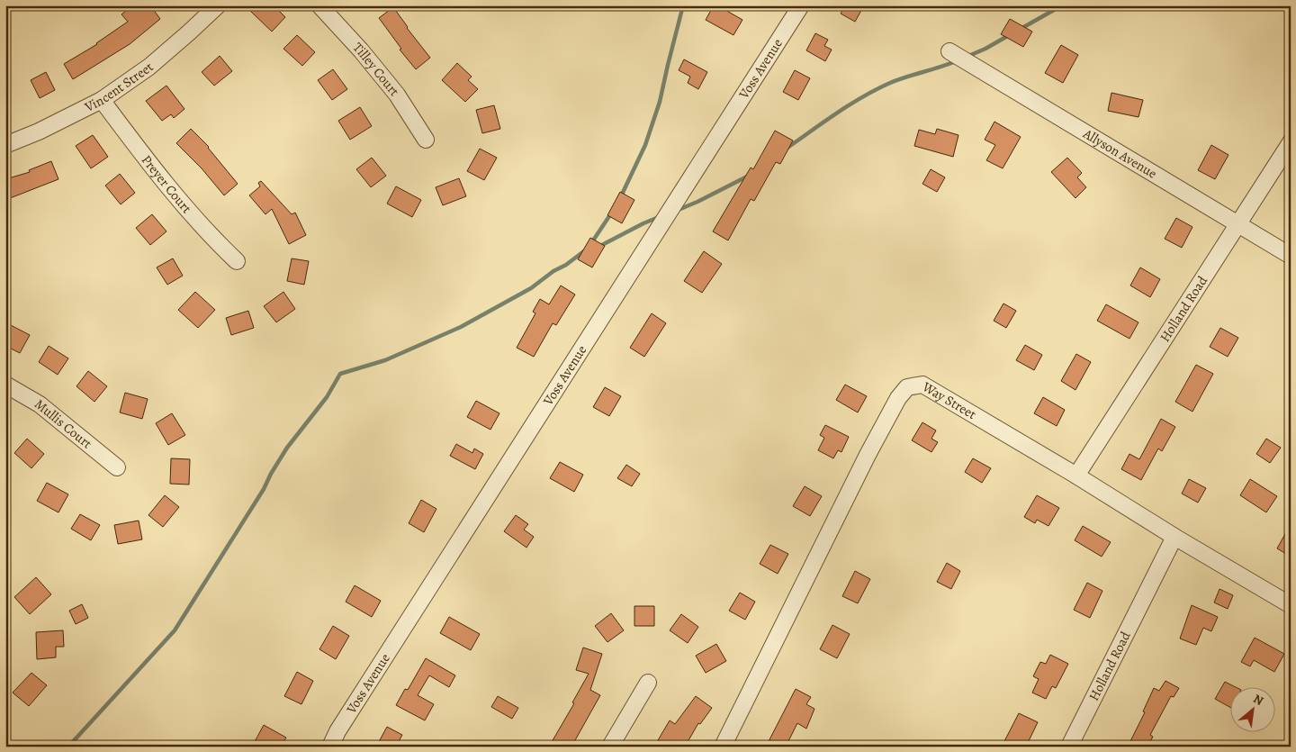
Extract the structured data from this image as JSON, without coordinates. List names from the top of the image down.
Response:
{
  "streets": {
    "street": [
      "Voss Avenue",
      "Tilley Court",
      "Vincent Street",
      "Allyson Avenue",
      "Preyer Court",
      "Holland Road",
      "Way Street",
      "Mullis Court"
    ]
  },
  "crossings": [
    ["Vincent Street", "Preyer Court"],
    ["Allyson Avenue", "Holland Road"],
    ["Holland Road", "Way Street"]
  ],
  "north": "top right"
}
